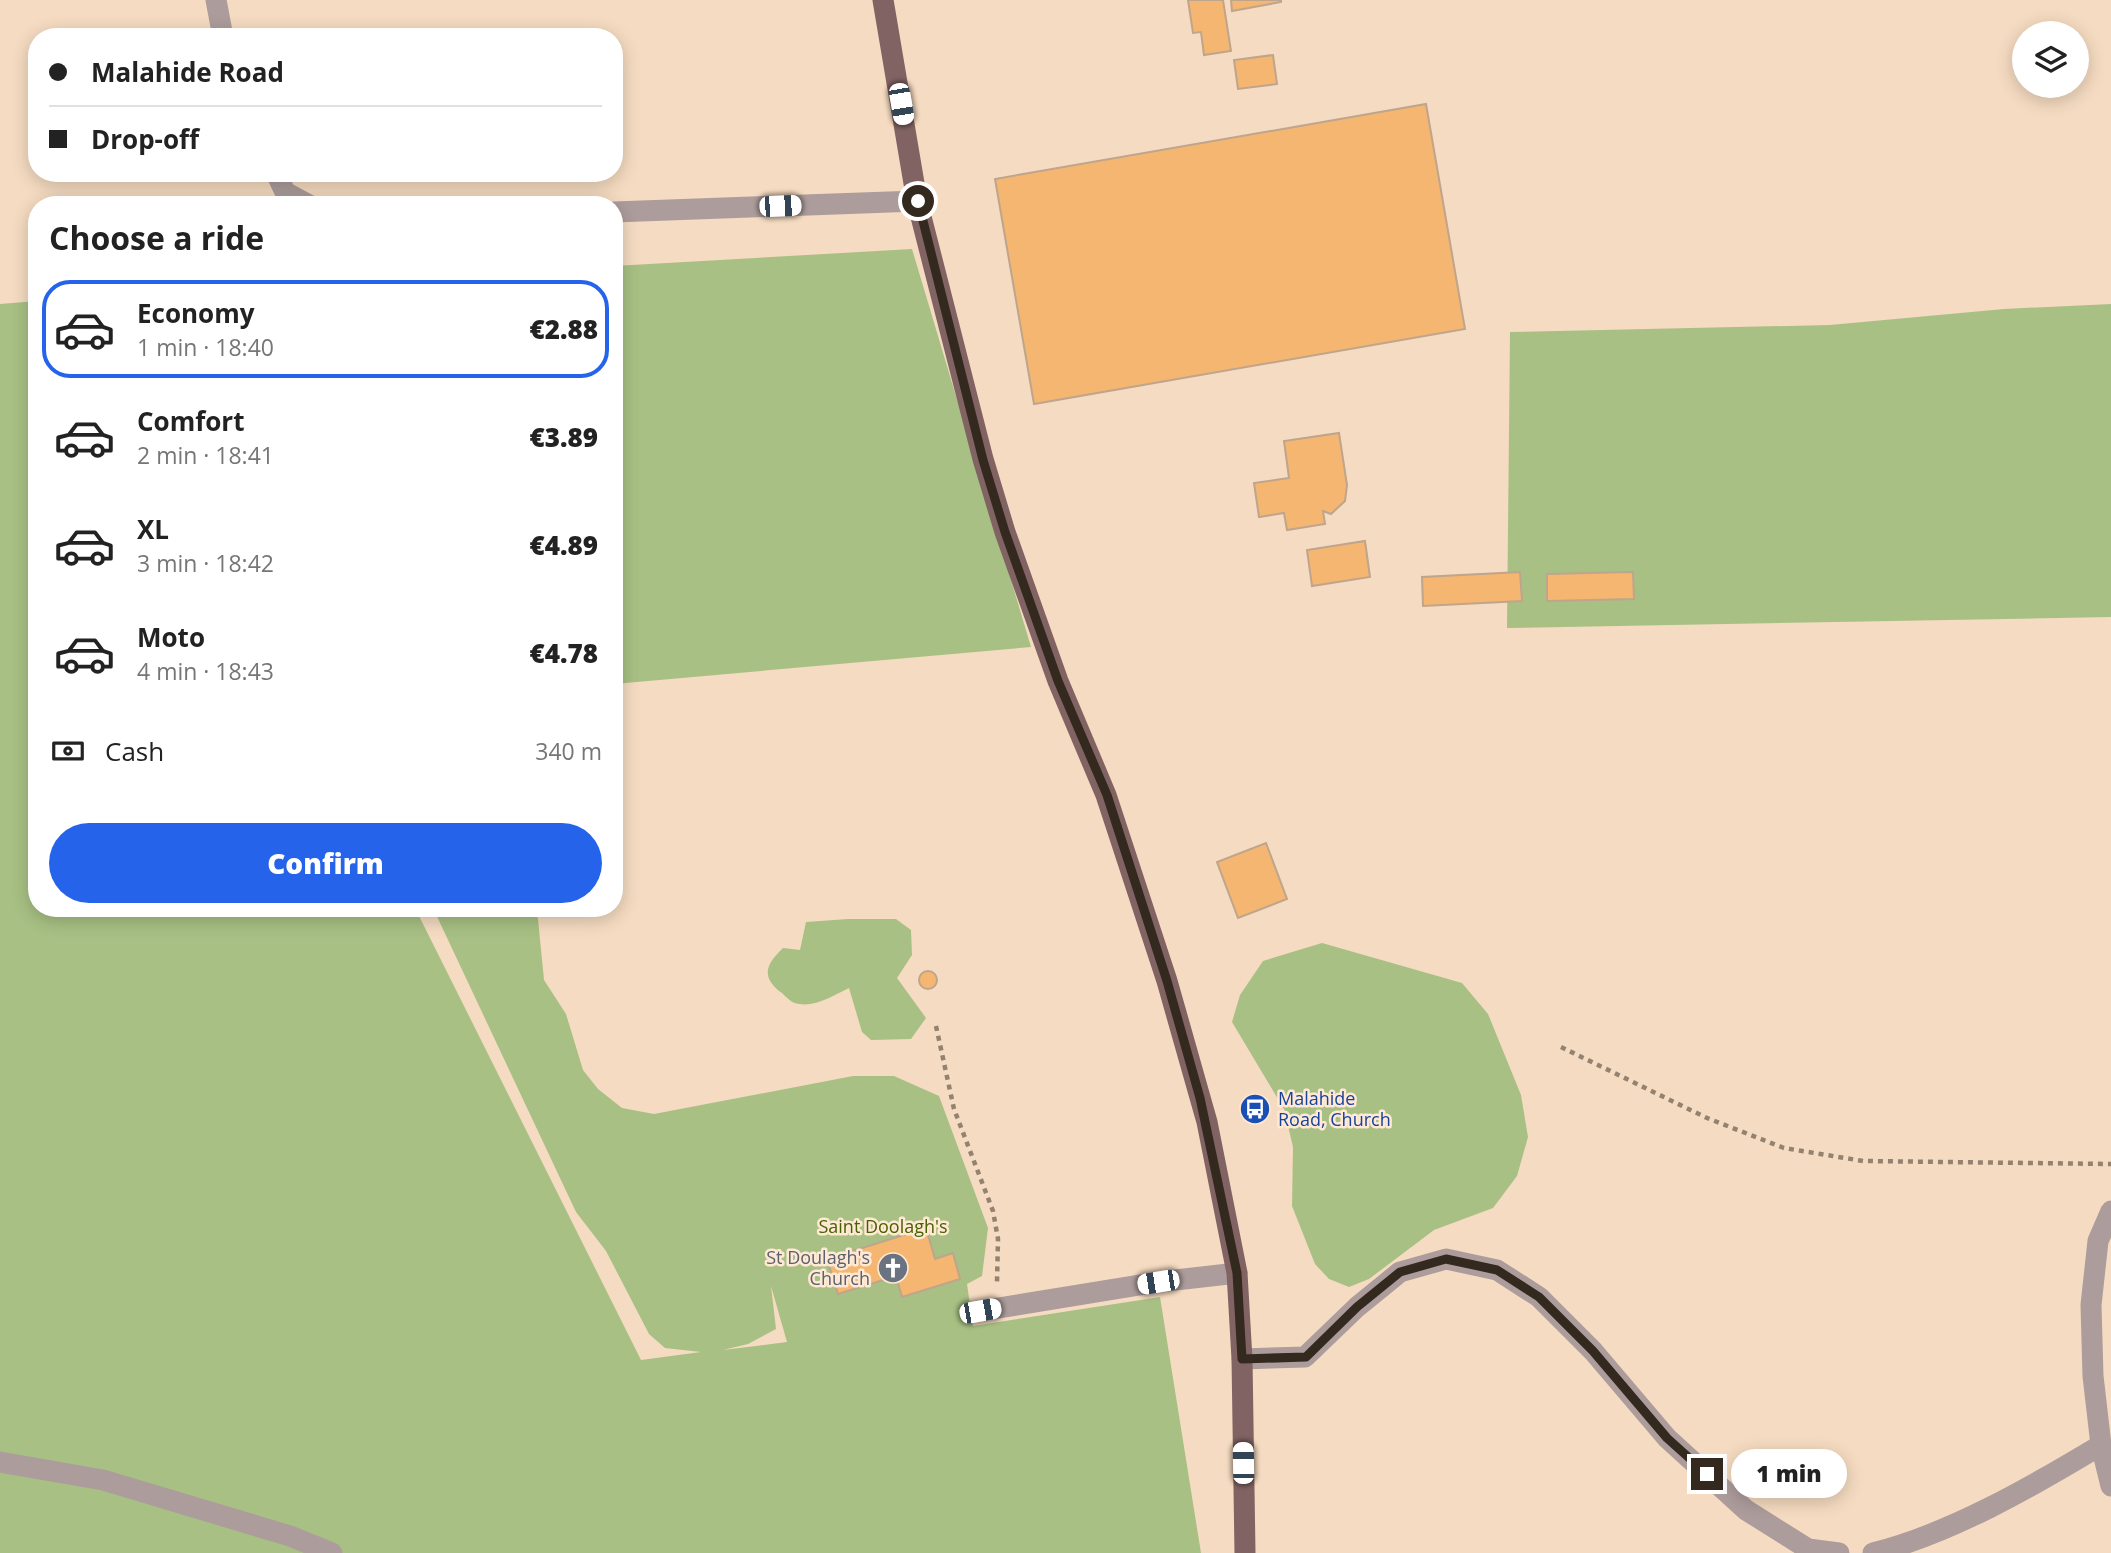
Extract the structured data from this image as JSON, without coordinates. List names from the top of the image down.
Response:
{
  "parks": ["Saint Doolagh's"],
  "places": {
    "bus stop": ["Malahide Road, Church"],
    "church": ["St Doulagh's Church"]
  },
  "page": {
    "banner": ["Malahide Road", "Drop-off"],
    "heading": "Choose a ride",
    "list": [
      {
        "name": "Economy",
        "note": "1 min · 18:40",
        "value": "€2.88"
      },
      {
        "name": "Comfort",
        "note": "2 min · 18:41",
        "value": "€3.89"
      },
      {
        "name": "XL",
        "note": "3 min · 18:42",
        "value": "€4.89"
      },
      {
        "name": "Moto",
        "note": "4 min · 18:43",
        "value": "€4.78"
      }
    ],
    "pay": ["Cash", "340 m"],
    "buttons": "Confirm",
    "bubble": "1 min"
  }
}
